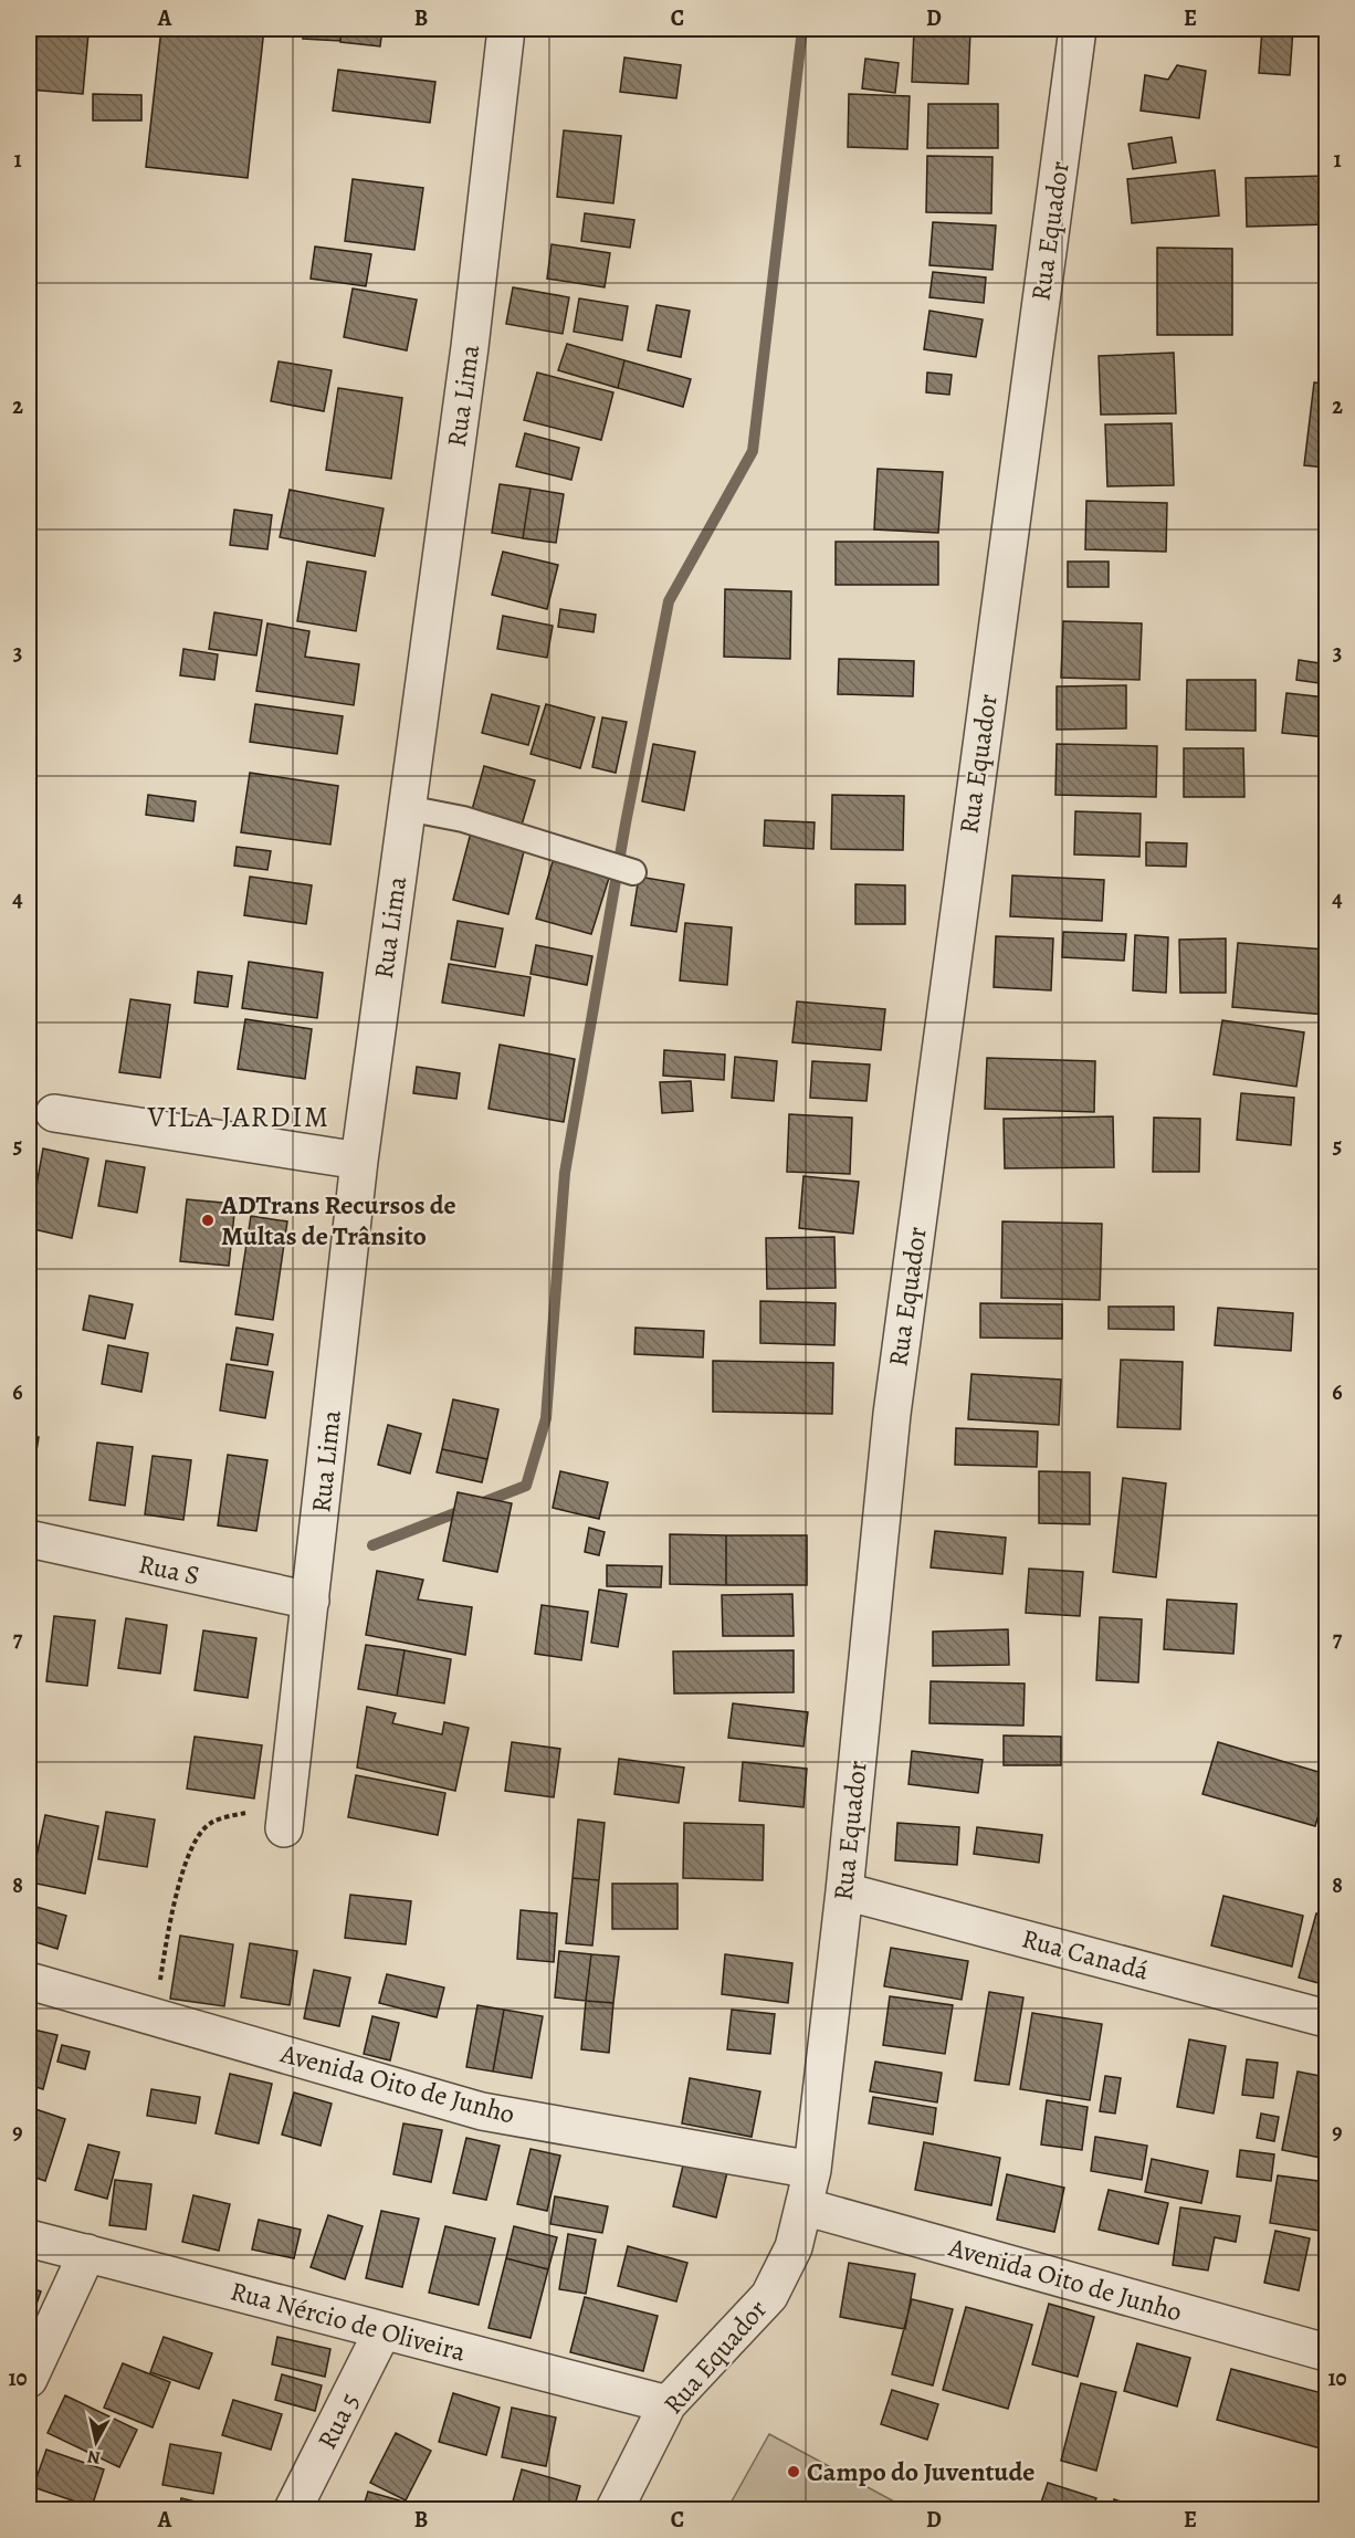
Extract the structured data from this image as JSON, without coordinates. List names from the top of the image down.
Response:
{
  "streets": {
    "street": [
      "Rua Equador",
      "Rua Lima",
      "Rua S",
      "Rua Canadá",
      "Avenida Oito de Junho",
      "Rua Nércio de Oliveira",
      "Rua 5"
    ]
  },
  "crossings": [
    ["Rua Equador", "Rua Canadá"],
    ["Rua Equador", "Avenida Oito de Junho"],
    ["Rua Equador", "Rua Nércio de Oliveira"],
    ["Rua Lima", "Rua S"],
    ["Rua Nércio de Oliveira", "Rua 5"]
  ],
  "districts": ["VILA JARDIM"],
  "places": ["ADTrans Recursos de Multas de Trânsito", "Campo do Juventude"],
  "north": "bottom",
  "grid": {
    "columns": [
      "A",
      "B",
      "C",
      "D",
      "E"
    ],
    "rows": [
      "1",
      "2",
      "3",
      "4",
      "5",
      "6",
      "7",
      "8",
      "9",
      "10"
    ]
  }
}
